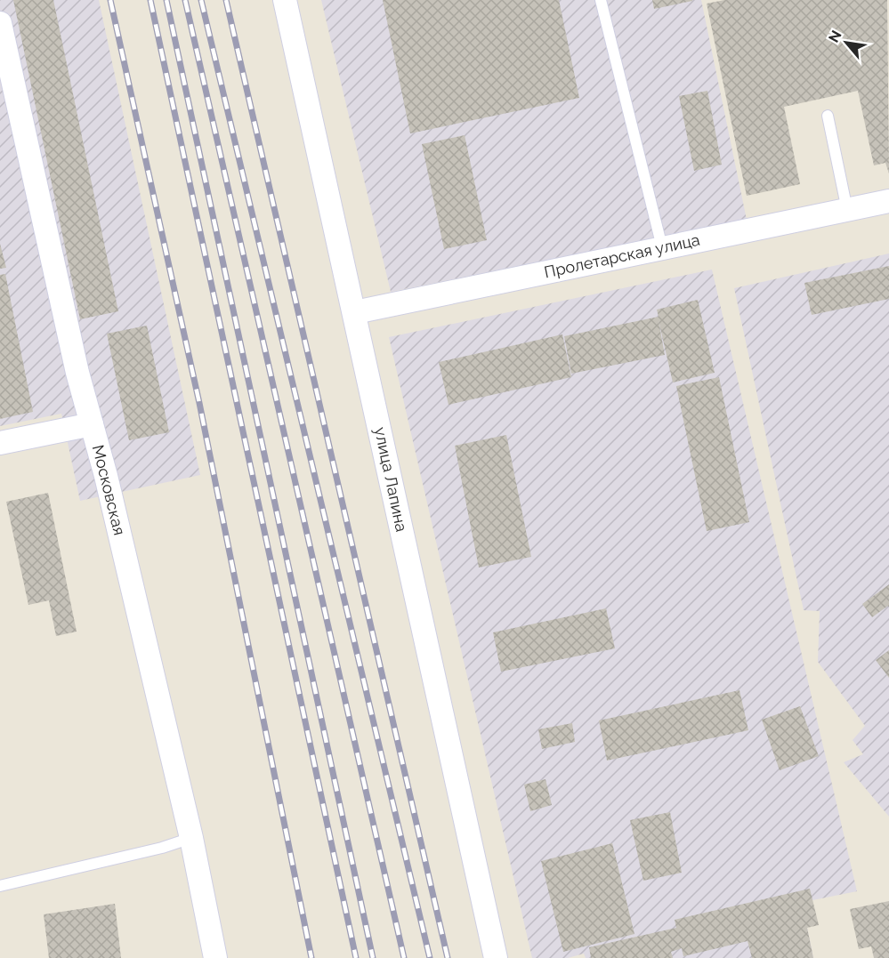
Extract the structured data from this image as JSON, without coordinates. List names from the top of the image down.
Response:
{
  "streets": {
    "street": ["Пролетарская улица", "улица Лапина", "Московская"]
  },
  "crossings": [
    ["Пролетарская улица", "улица Лапина"]
  ],
  "north": "top left"
}
